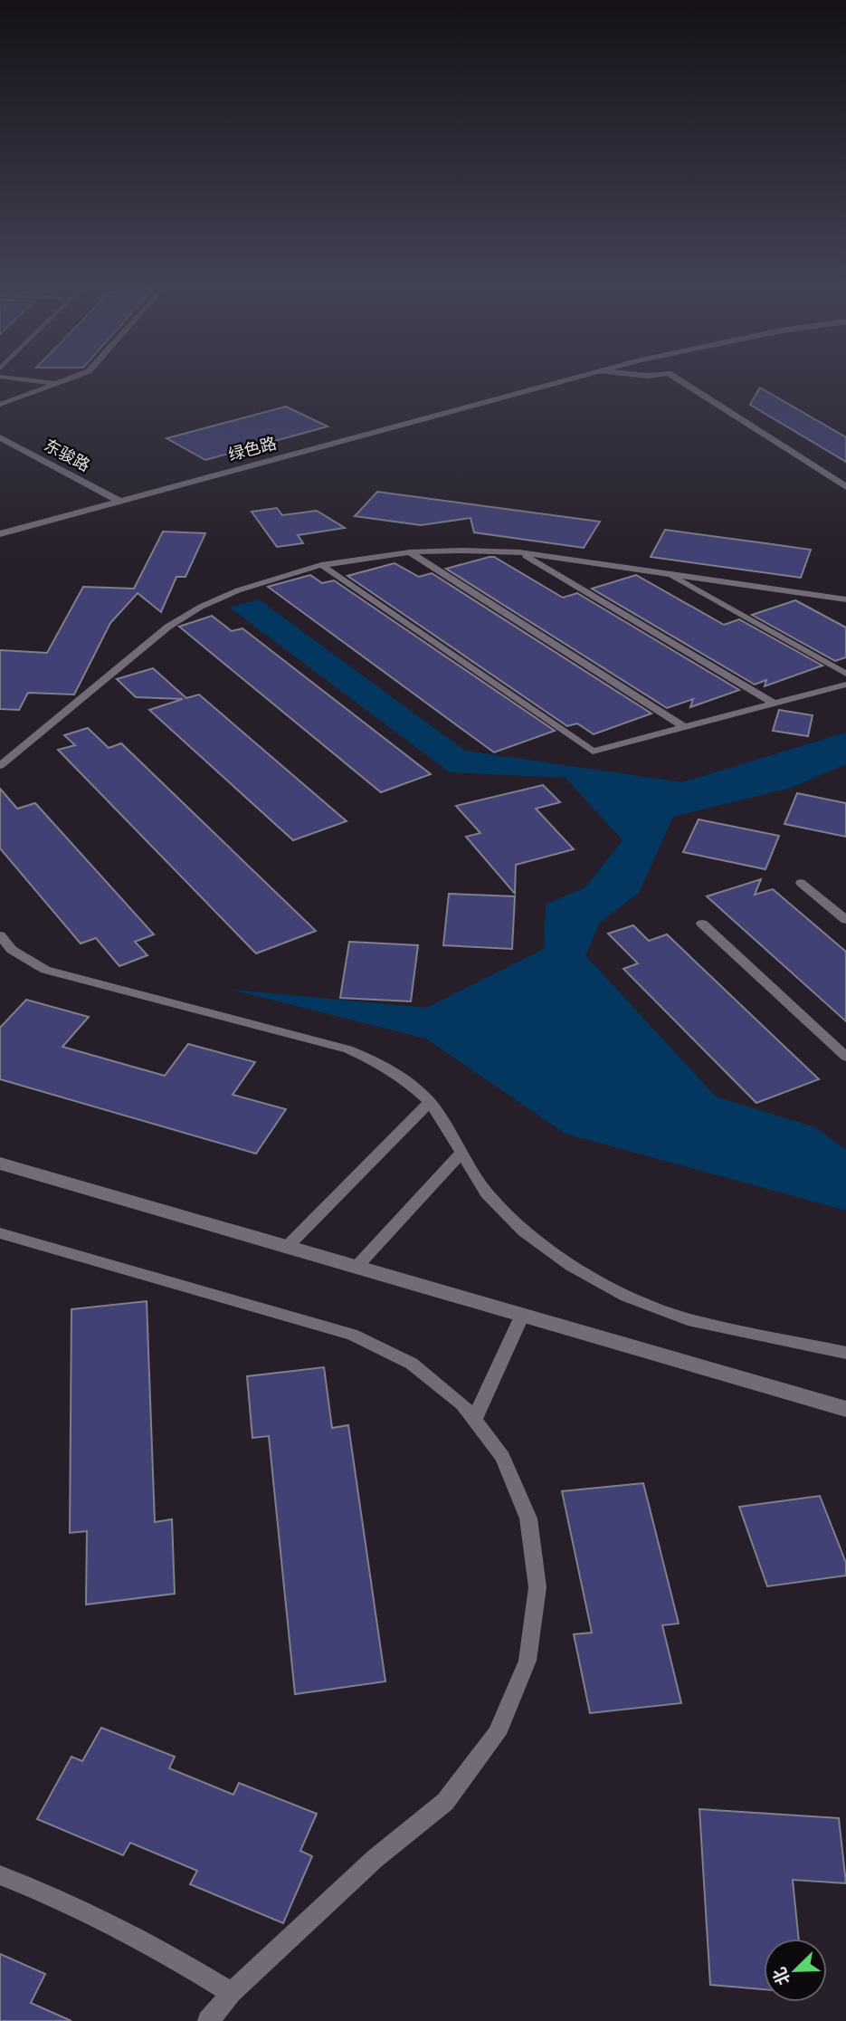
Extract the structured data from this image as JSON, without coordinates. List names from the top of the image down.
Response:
{
  "streets": {
    "main road": ["绿色路", "东骏路"]
  },
  "crossings": [
    ["绿色路", "东骏路"]
  ],
  "north": "bottom left"
}
